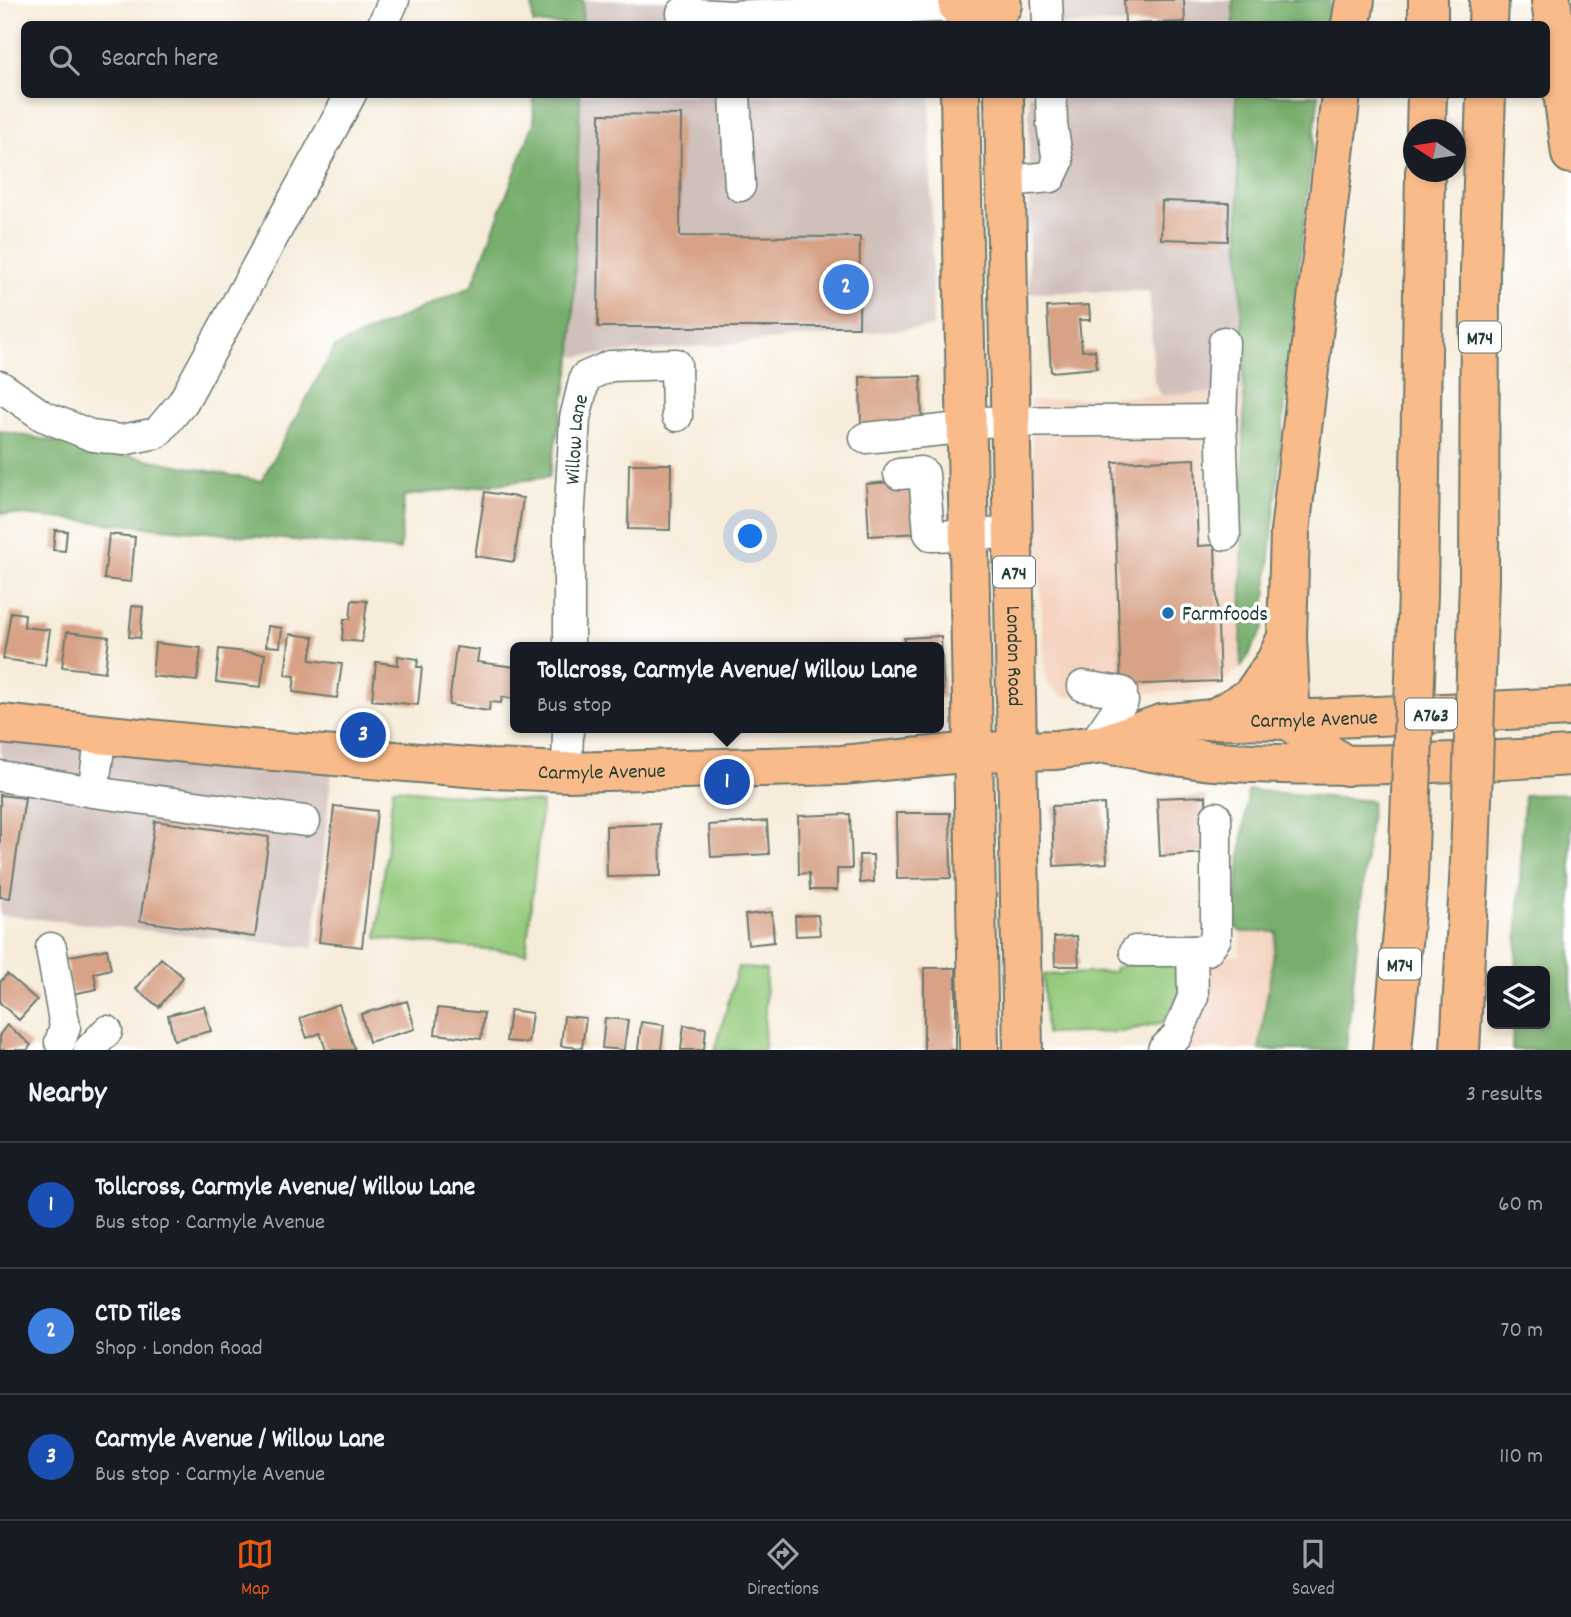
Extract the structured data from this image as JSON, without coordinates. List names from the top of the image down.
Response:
{
  "streets": {
    "main road": [
      "M74",
      "A74",
      "London Road",
      "A763",
      "Carmyle Avenue"
    ],
    "street": ["Willow Lane"]
  },
  "crossings": [
    ["A74", "Carmyle Avenue"],
    ["London Road", "Carmyle Avenue"]
  ],
  "places": ["Farmfoods"],
  "north": "left",
  "page": {
    "search": "Search here",
    "pins": ["2", "3", "1"],
    "popup": ["Tollcross, Carmyle Avenue/ Willow Lane", "Bus stop"],
    "heading": ["Nearby", "3 results"],
    "list": [
      {
        "mark": "1",
        "name": "Tollcross, Carmyle Avenue/ Willow Lane",
        "note": "Bus stop · Carmyle Avenue",
        "value": "60 m"
      },
      {
        "mark": "2",
        "name": "CTD Tiles",
        "note": "Shop · London Road",
        "value": "70 m"
      },
      {
        "mark": "3",
        "name": "Carmyle Avenue / Willow Lane",
        "note": "Bus stop · Carmyle Avenue",
        "value": "110 m"
      }
    ],
    "nav": ["Map", "Directions", "Saved"]
  }
}
